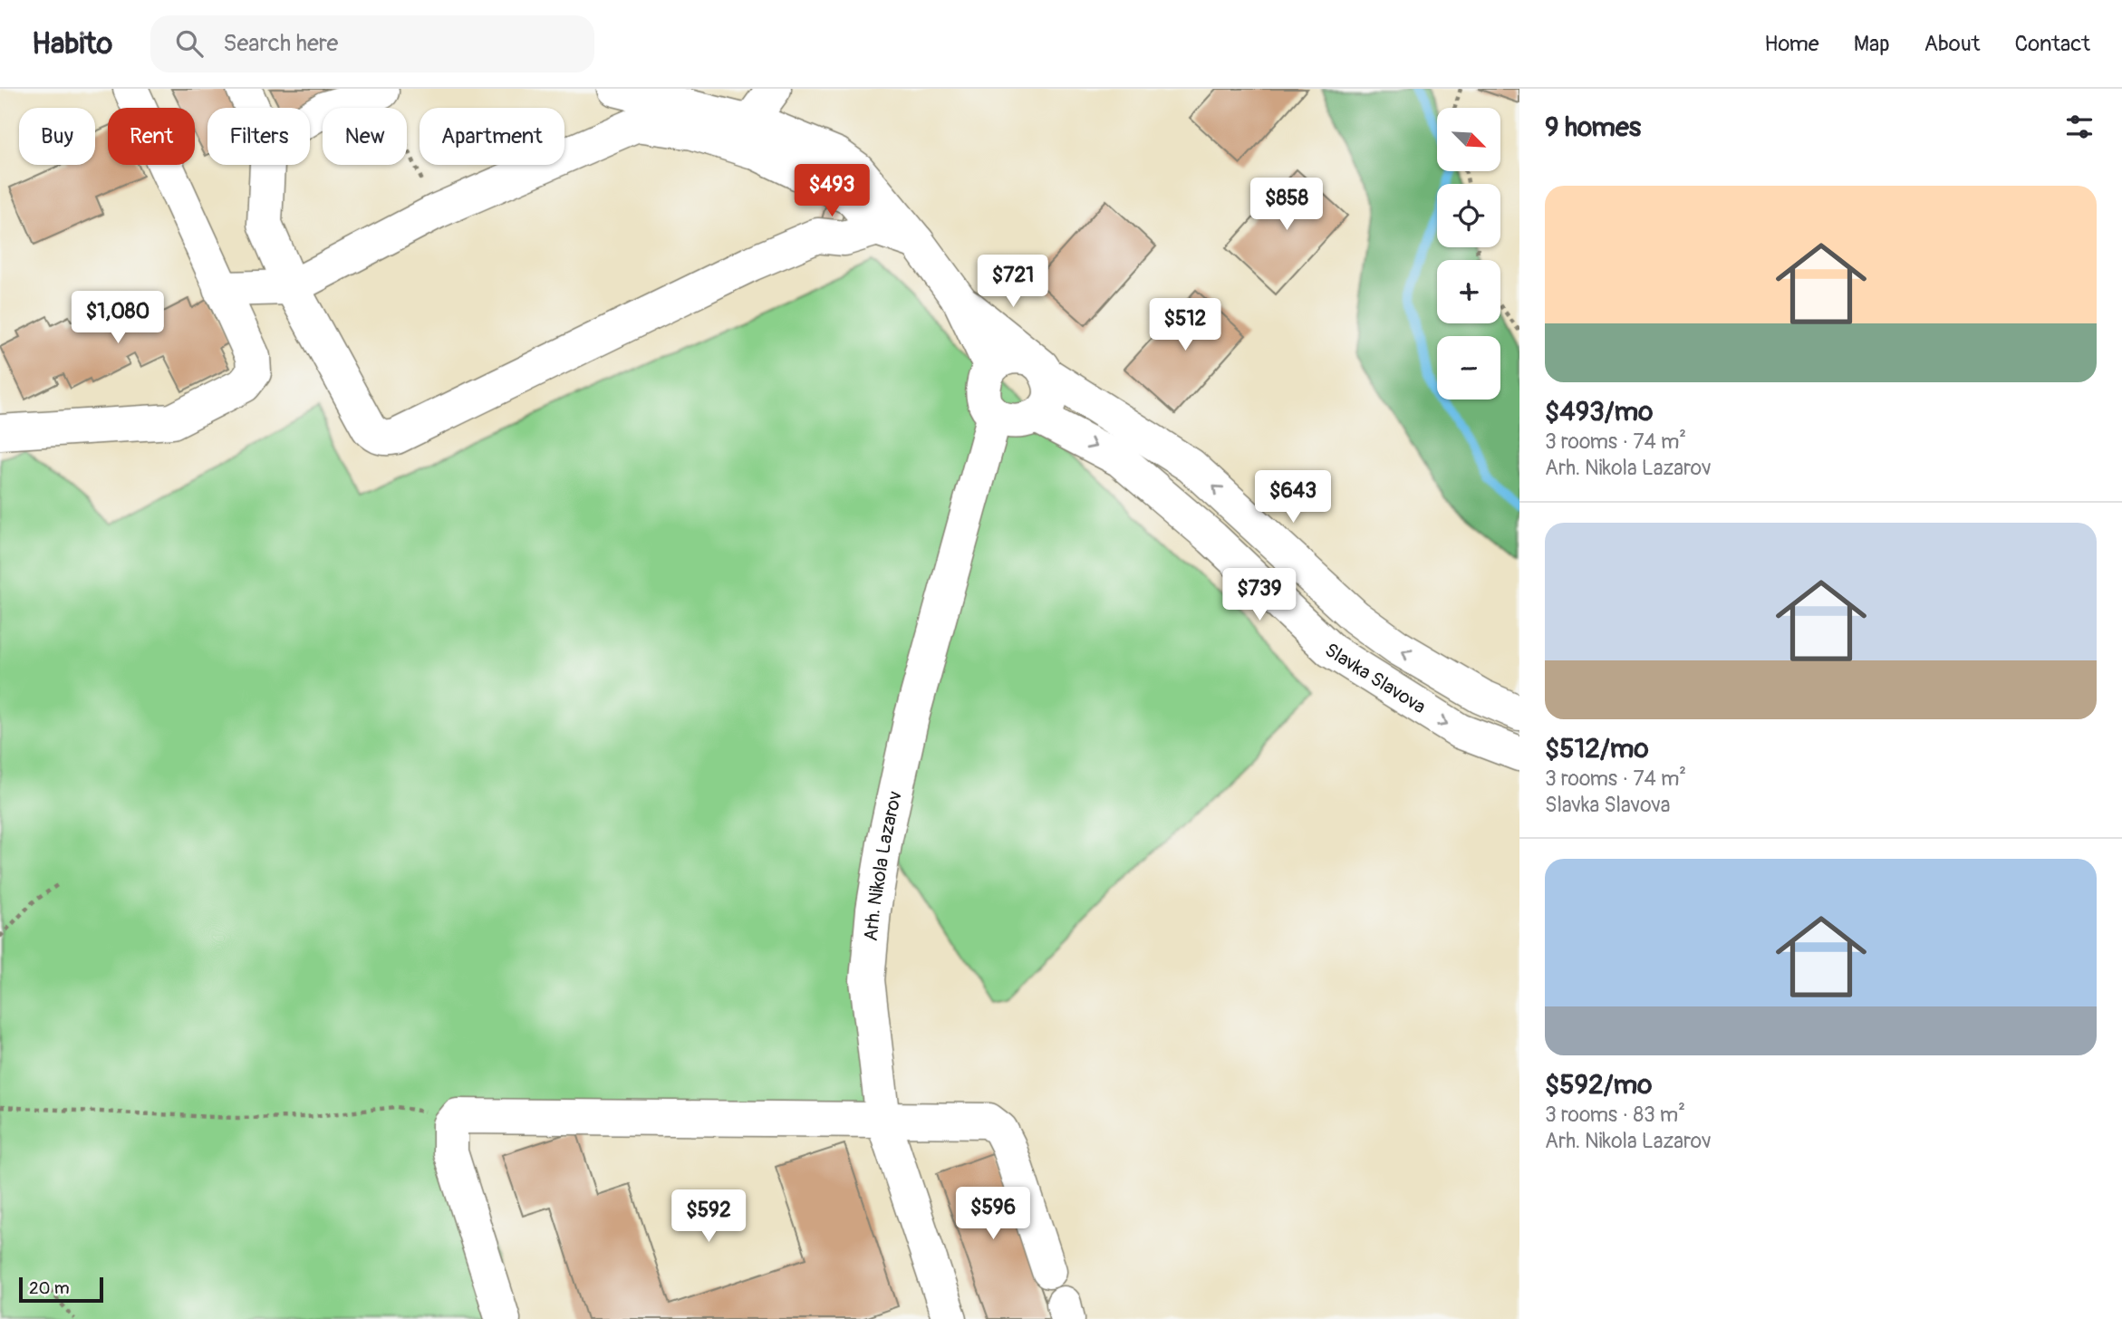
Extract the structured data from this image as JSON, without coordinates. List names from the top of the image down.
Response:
{
  "streets": {
    "street": ["Slavka Slavova", "Arh. Nikola Lazarov"]
  },
  "crossings": [
    ["Slavka Slavova", "Arh. Nikola Lazarov"]
  ],
  "scale_bar": "20 m",
  "north": "bottom right",
  "page": {
    "header": "Habito",
    "search": "Search here",
    "nav": [
      "Home",
      "Map",
      "About",
      "Contact"
    ],
    "heading": "9 homes",
    "map_buttons": ["+", "−"],
    "chip": [
      "Buy",
      "Rent",
      "Filters",
      "New",
      "Apartment"
    ],
    "price": [
      "$493",
      "$858",
      "$721",
      "$1,080",
      "$512",
      "$643",
      "$739",
      "$596",
      "$592"
    ],
    "list": [
      {
        "name": "$493/mo",
        "note": "3 rooms · 74 m² · Arh. Nikola Lazarov"
      },
      {
        "name": "$512/mo",
        "note": "3 rooms · 74 m² · Slavka Slavova"
      },
      {
        "name": "$592/mo",
        "note": "3 rooms · 83 m² · Arh. Nikola Lazarov"
      }
    ],
    "scale": "20 m"
  }
}
